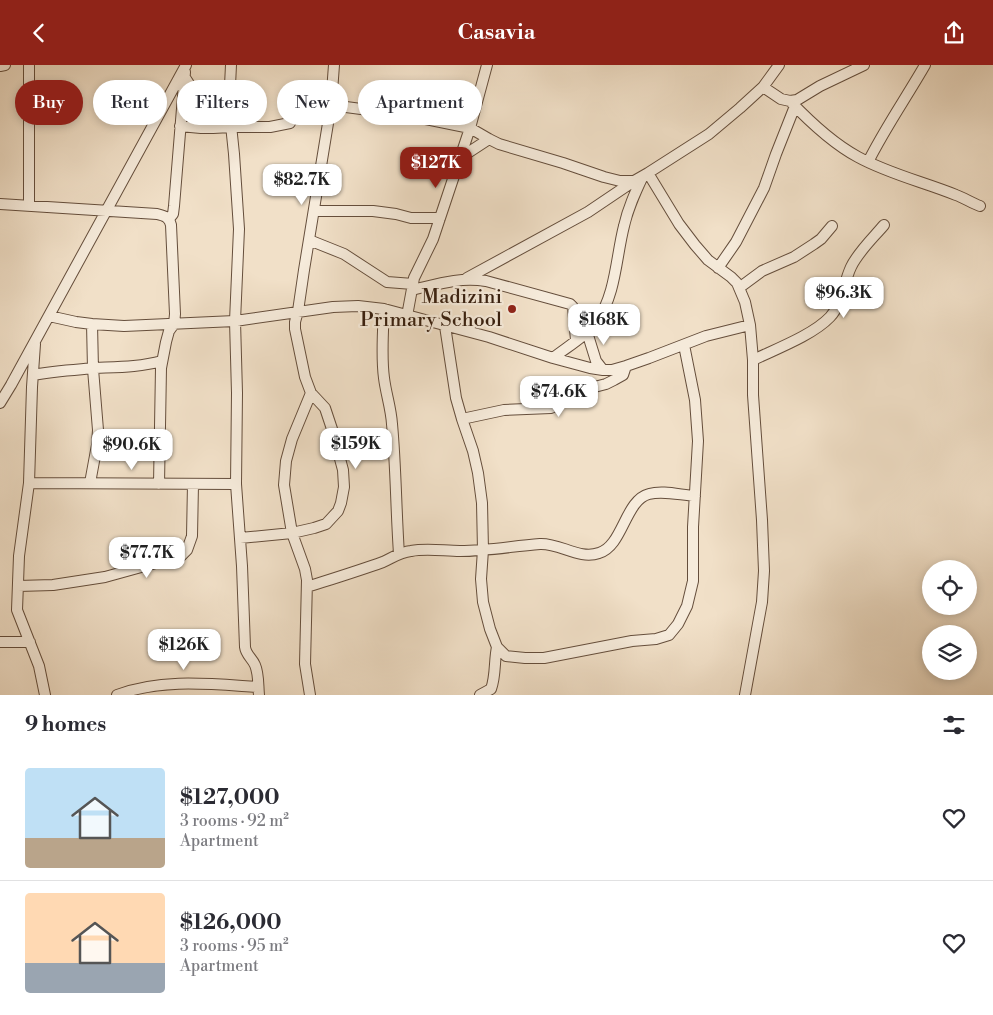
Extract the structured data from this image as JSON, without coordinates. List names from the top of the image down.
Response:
{
  "places": ["Madizini Primary School"],
  "page": {
    "header": "Casavia",
    "chip": [
      "Buy",
      "Rent",
      "Filters",
      "New",
      "Apartment"
    ],
    "price": [
      "$127K",
      "$82.7K",
      "$96.3K",
      "$168K",
      "$74.6K",
      "$159K",
      "$90.6K",
      "$77.7K",
      "$126K"
    ],
    "heading": "9 homes",
    "list": [
      {
        "name": "$127,000",
        "note": "3 rooms · 92 m² · Apartment"
      },
      {
        "name": "$126,000",
        "note": "3 rooms · 95 m² · Apartment"
      }
    ]
  }
}
